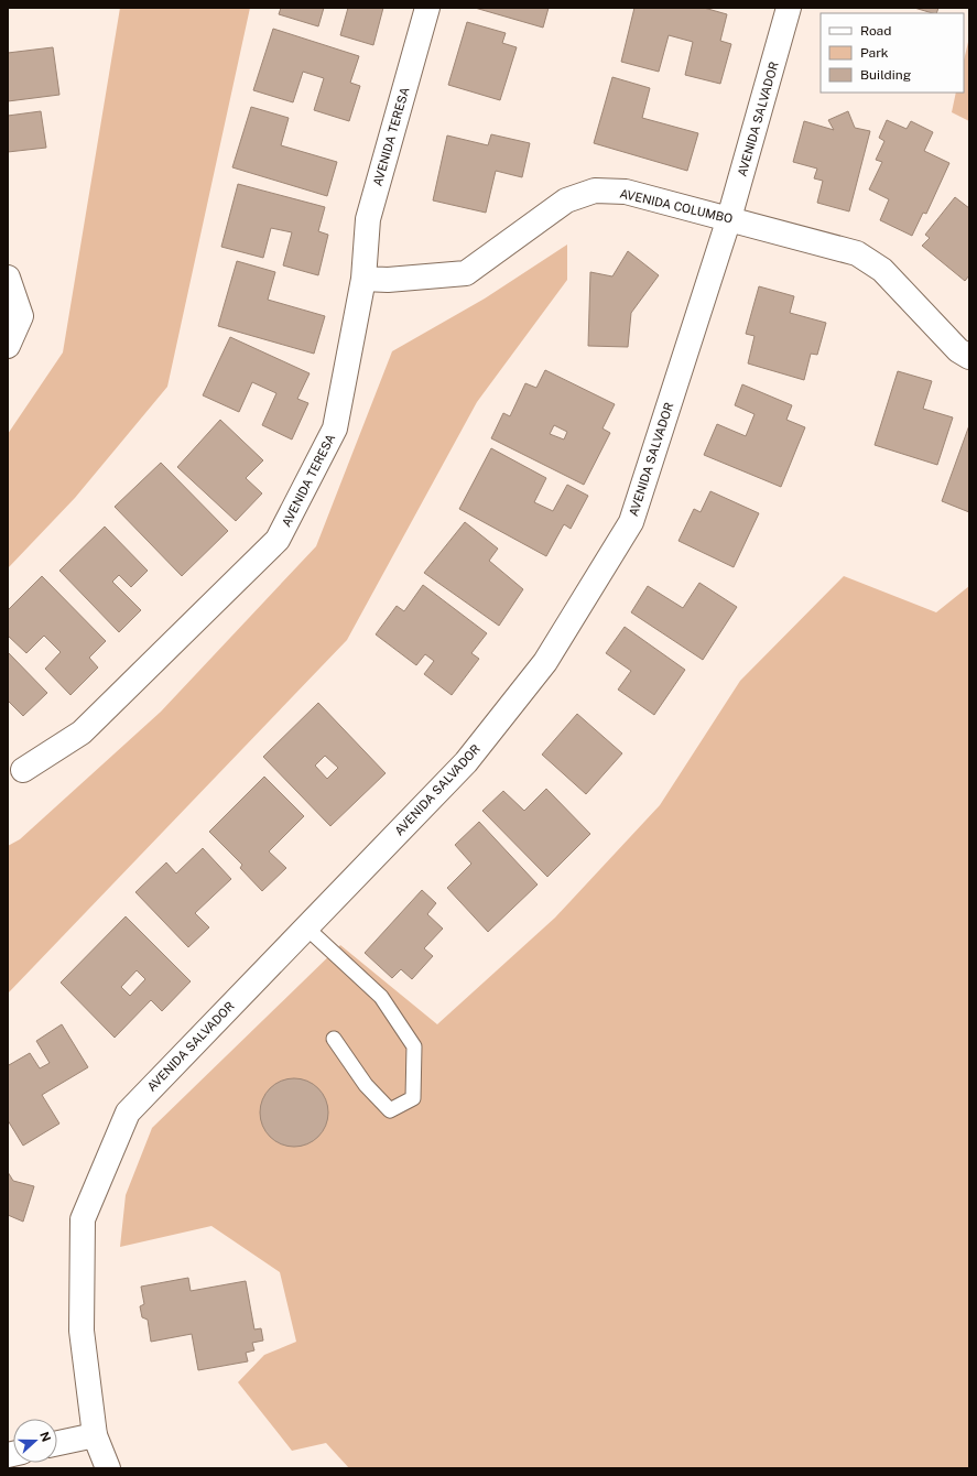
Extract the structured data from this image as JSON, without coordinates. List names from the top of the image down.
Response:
{
  "streets": {
    "street": ["AVENIDA SALVADOR", "AVENIDA TERESA", "AVENIDA COLUMBO"]
  },
  "crossings": [
    ["AVENIDA SALVADOR", "AVENIDA COLUMBO"],
    ["AVENIDA TERESA", "AVENIDA COLUMBO"]
  ],
  "legend": ["Road", "Park", "Building"],
  "north": "right"
}
